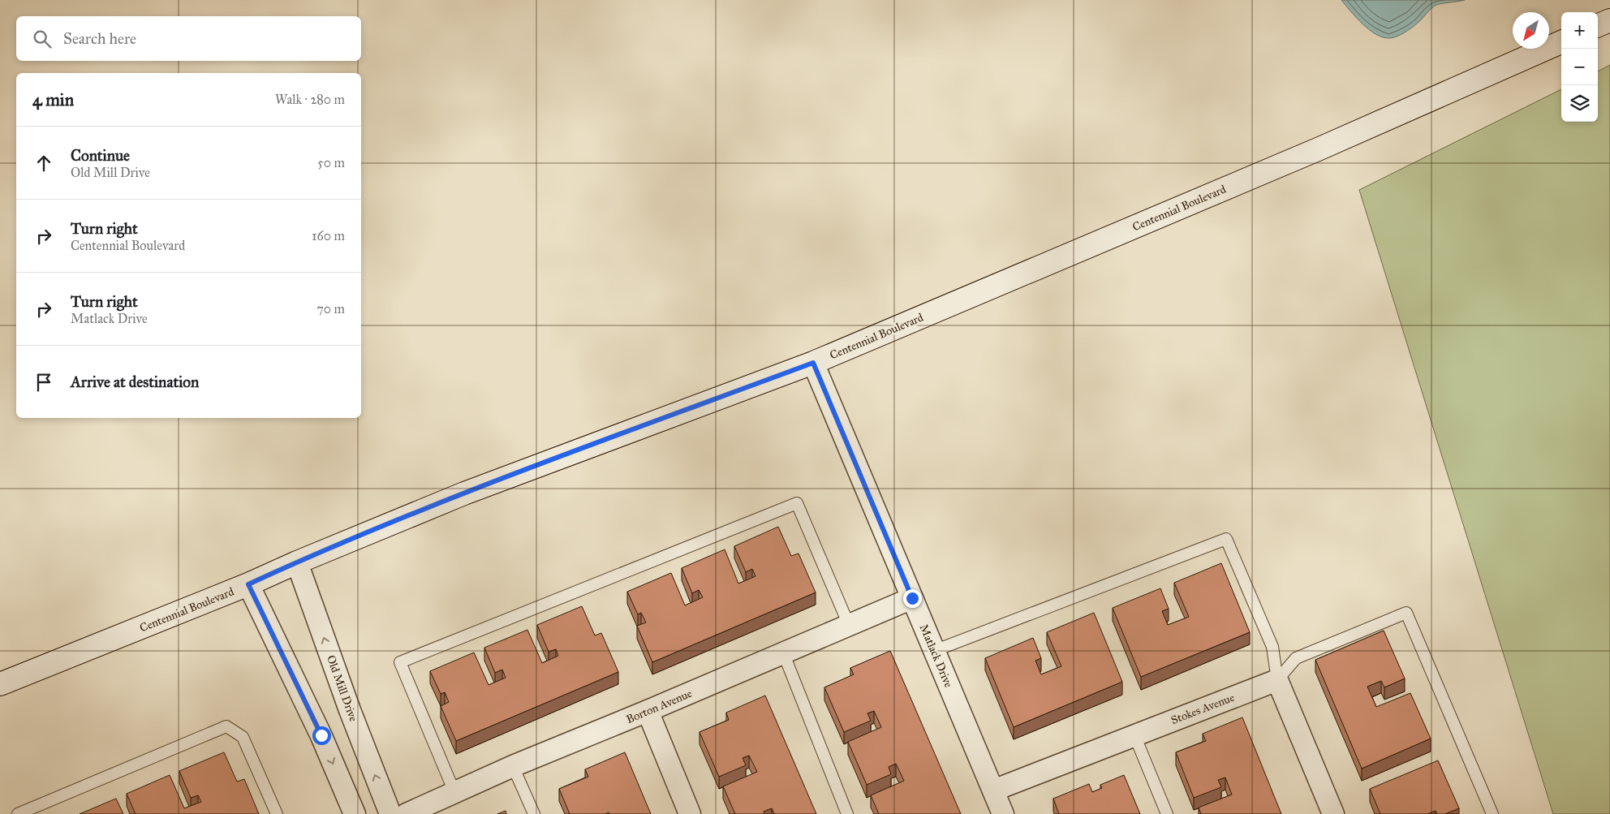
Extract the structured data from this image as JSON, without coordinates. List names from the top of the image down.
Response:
{
  "streets": {
    "main road": ["Centennial Boulevard"],
    "street": [
      "Matlack Drive",
      "Old Mill Drive",
      "Borton Avenue",
      "Stokes Avenue"
    ]
  },
  "crossings": [
    ["Centennial Boulevard", "Matlack Drive"],
    ["Centennial Boulevard", "Old Mill Drive"],
    ["Matlack Drive", "Borton Avenue"],
    ["Matlack Drive", "Stokes Avenue"]
  ],
  "north": "bottom left",
  "page": {
    "map_buttons": ["+", "−"],
    "search": "Search here",
    "heading": ["4 min", "Walk · 280 m"],
    "list": [
      ["Continue", "Old Mill Drive", "50 m"],
      ["Turn right", "Centennial Boulevard", "160 m"],
      ["Turn right", "Matlack Drive", "70 m"],
      "Arrive at destination"
    ]
  }
}
